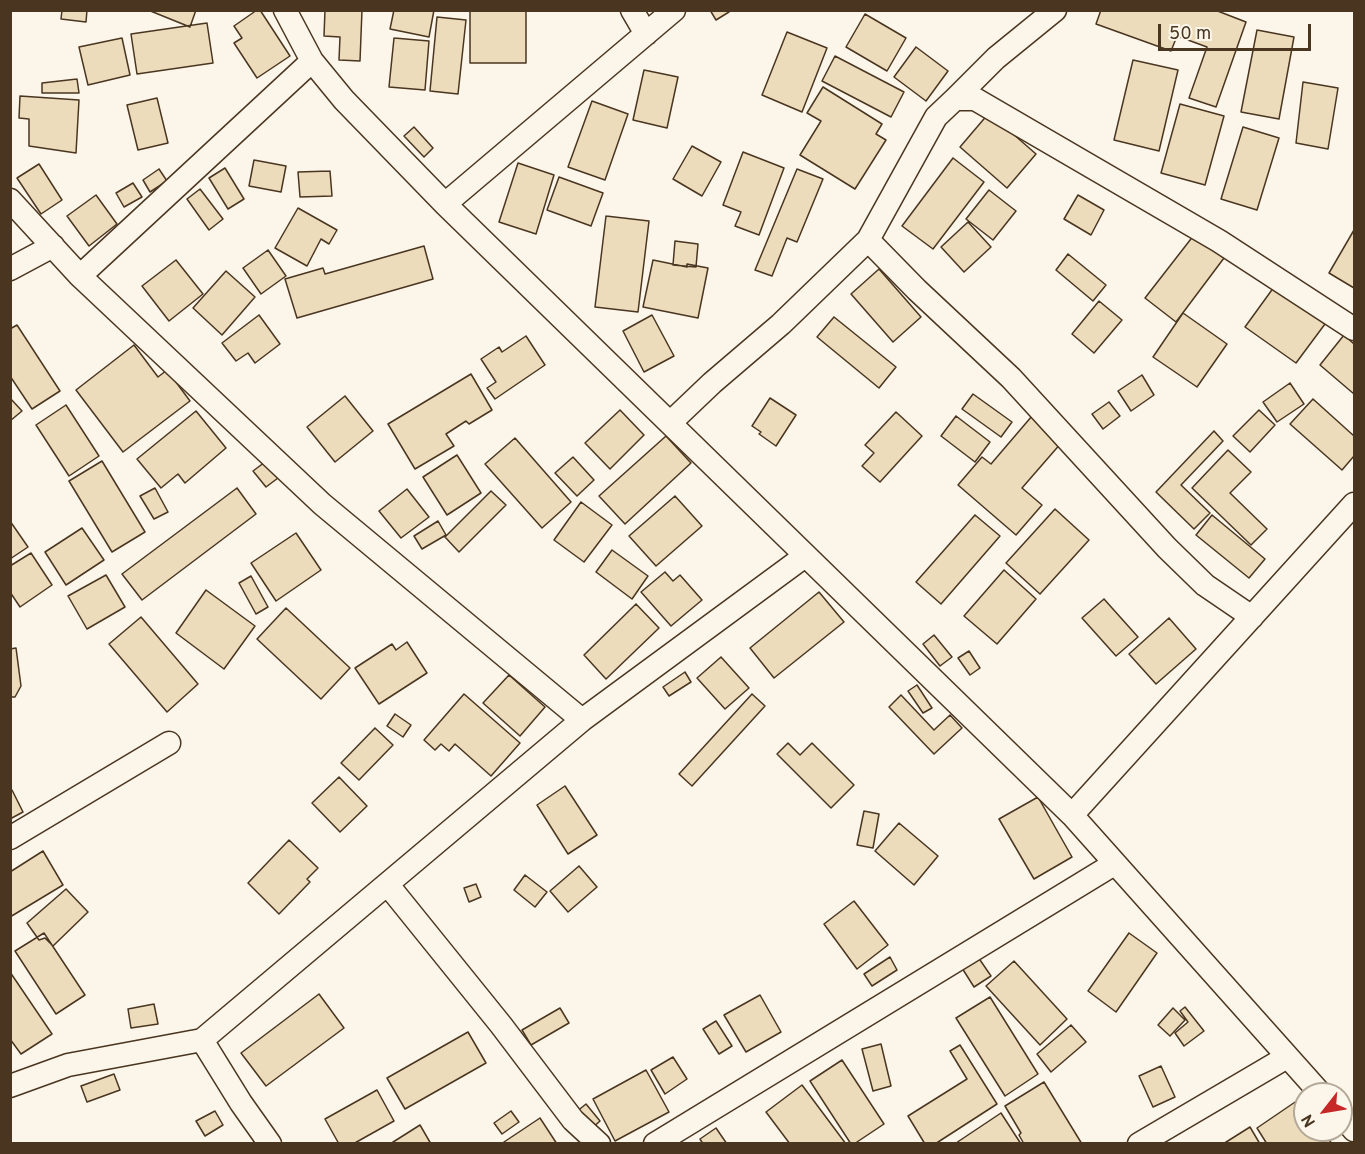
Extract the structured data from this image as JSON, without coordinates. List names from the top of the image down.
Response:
{
  "scale_bar": "50 m",
  "north": "bottom left"
}
